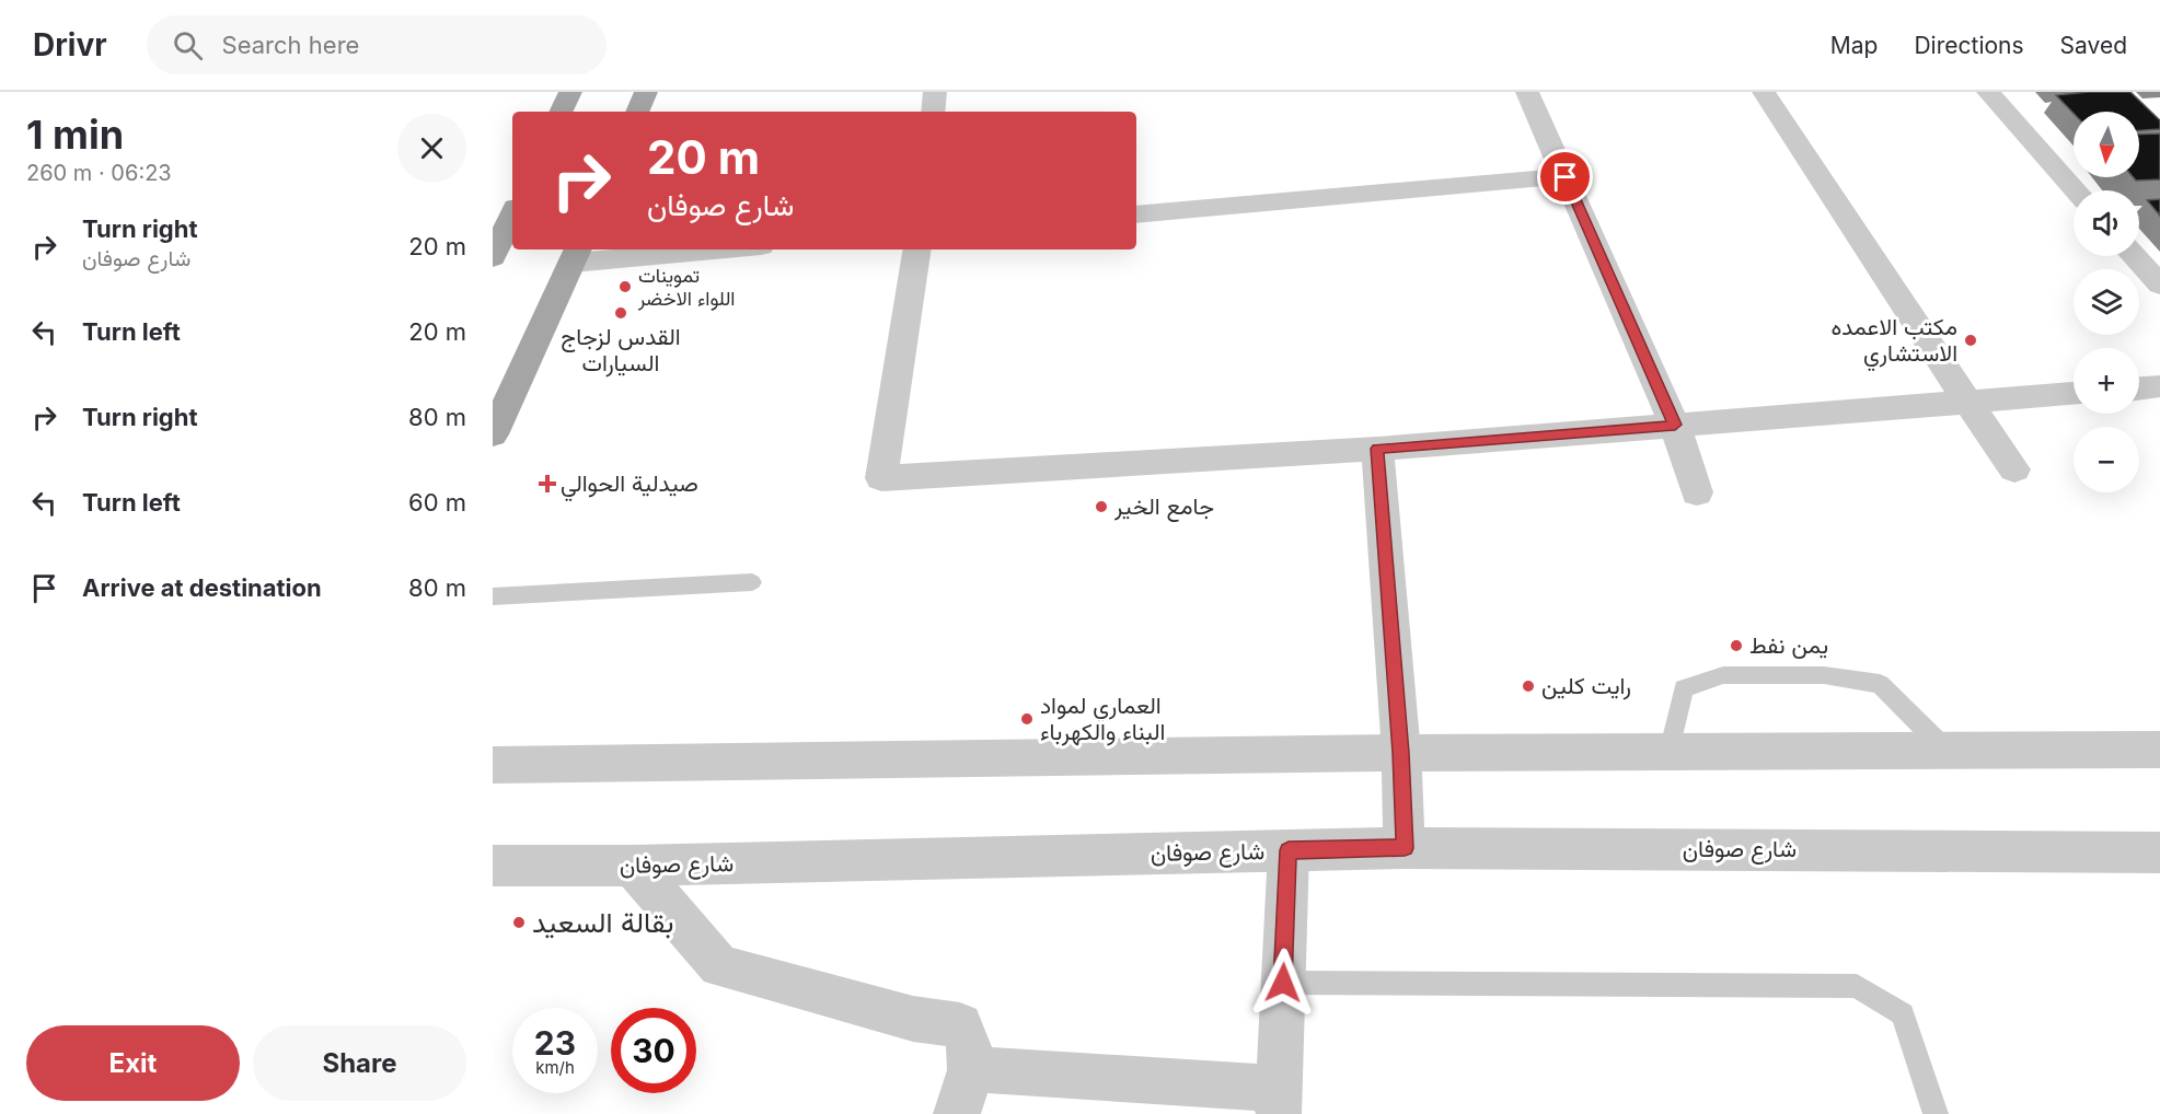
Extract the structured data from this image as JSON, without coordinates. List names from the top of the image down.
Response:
{
  "streets": {
    "street": ["شارع صوفان"]
  },
  "places": {
    "other": [
      "تموينات اللواء الاخضر",
      "القدس لزجاج السيارات",
      "مكتب الاعمده الاستشاري",
      "جامع الخير",
      "يمن نفط",
      "رايت كلين",
      "العماري لمواد البناء والكهرباء",
      "بقالة السعيد"
    ],
    "health": ["صيدلية الحوالي"]
  },
  "north": "bottom",
  "page": {
    "header": "Drivr",
    "search": "Search here",
    "nav": ["Map", "Directions", "Saved"],
    "heading": ["1 min", "260 m · 06:23"],
    "map_buttons": ["+", "−"],
    "turn": ["20 m", "شارع صوفان"],
    "list": [
      {
        "name": "Turn right",
        "note": "شارع صوفان",
        "value": "20 m"
      },
      {
        "name": "Turn left",
        "value": "20 m"
      },
      {
        "name": "Turn right",
        "value": "80 m"
      },
      {
        "name": "Turn left",
        "value": "60 m"
      },
      {
        "name": "Arrive at destination",
        "value": "80 m"
      }
    ],
    "speed": "23 km/h",
    "limit": "30",
    "buttons": ["Exit", "Share"]
  }
}
